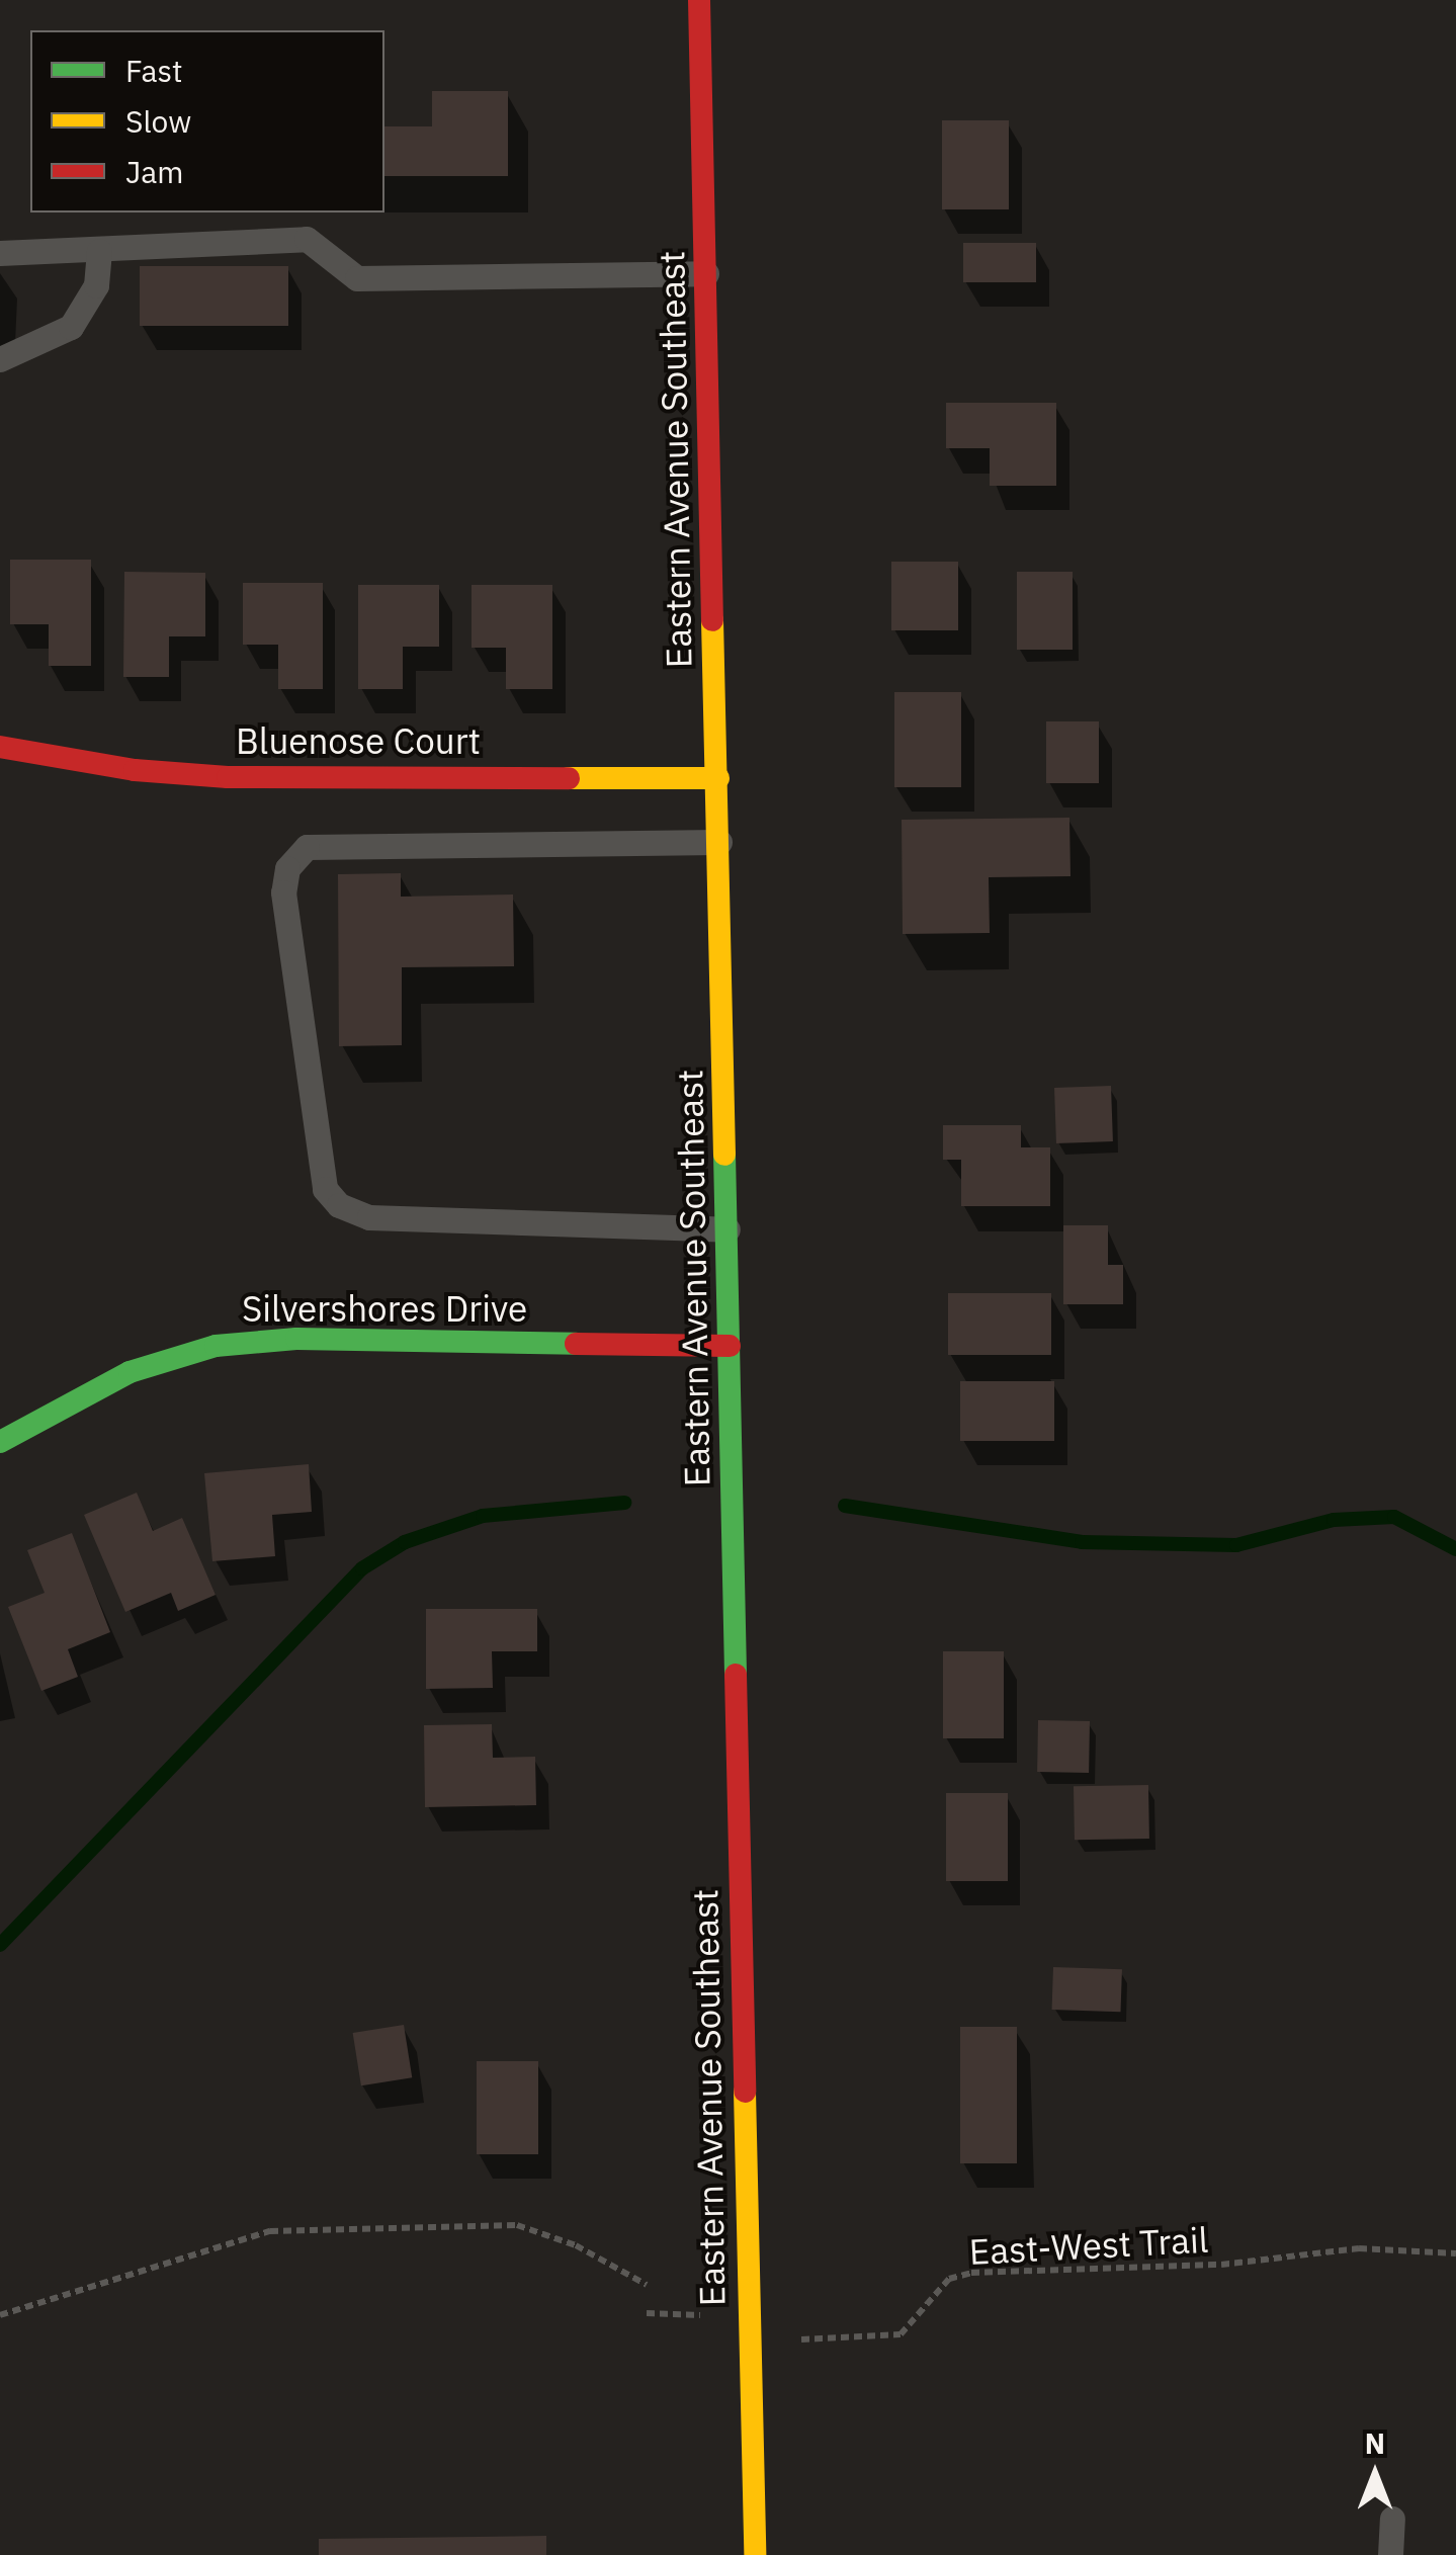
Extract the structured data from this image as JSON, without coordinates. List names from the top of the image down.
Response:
{
  "streets": {
    "street": ["Eastern Avenue Southeast", "Bluenose Court", "Silvershores Drive"],
    "path": ["East-West Trail"]
  },
  "crossings": [
    ["Eastern Avenue Southeast", "Bluenose Court"],
    ["Eastern Avenue Southeast", "Silvershores Drive"],
    ["Eastern Avenue Southeast", "East-West Trail"]
  ],
  "legend": ["Fast", "Slow", "Jam"],
  "north": "top"
}
